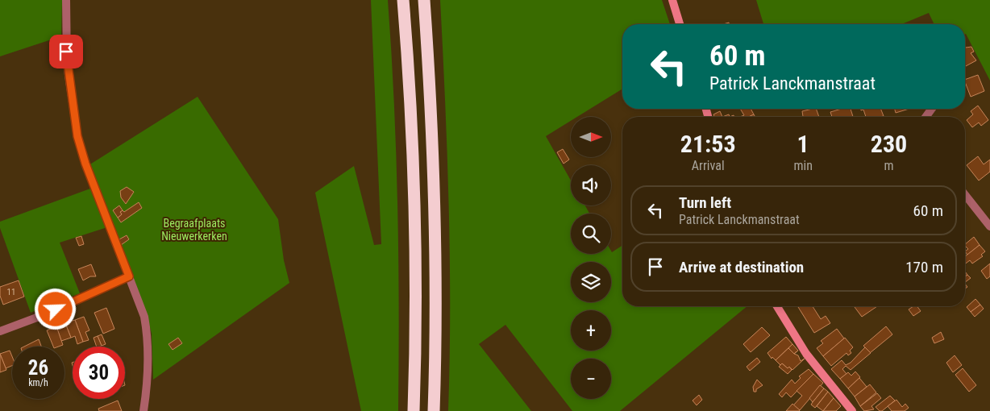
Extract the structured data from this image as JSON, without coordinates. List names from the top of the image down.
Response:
{
  "parks": ["Begraafplaats Nieuwerkerken"],
  "house_numbers": ["11"],
  "north": "right",
  "page": {
    "turn": ["60 m", "Patrick Lanckmanstraat"],
    "map_buttons": ["+", "−"],
    "eta": [
      "21:53",
      "Arrival",
      "1",
      "min",
      "230",
      "m"
    ],
    "list": [
      {
        "name": "Turn left",
        "note": "Patrick Lanckmanstraat",
        "value": "60 m"
      },
      {
        "name": "Arrive at destination",
        "value": "170 m"
      }
    ],
    "speed": "26 km/h",
    "limit": "30"
  }
}
